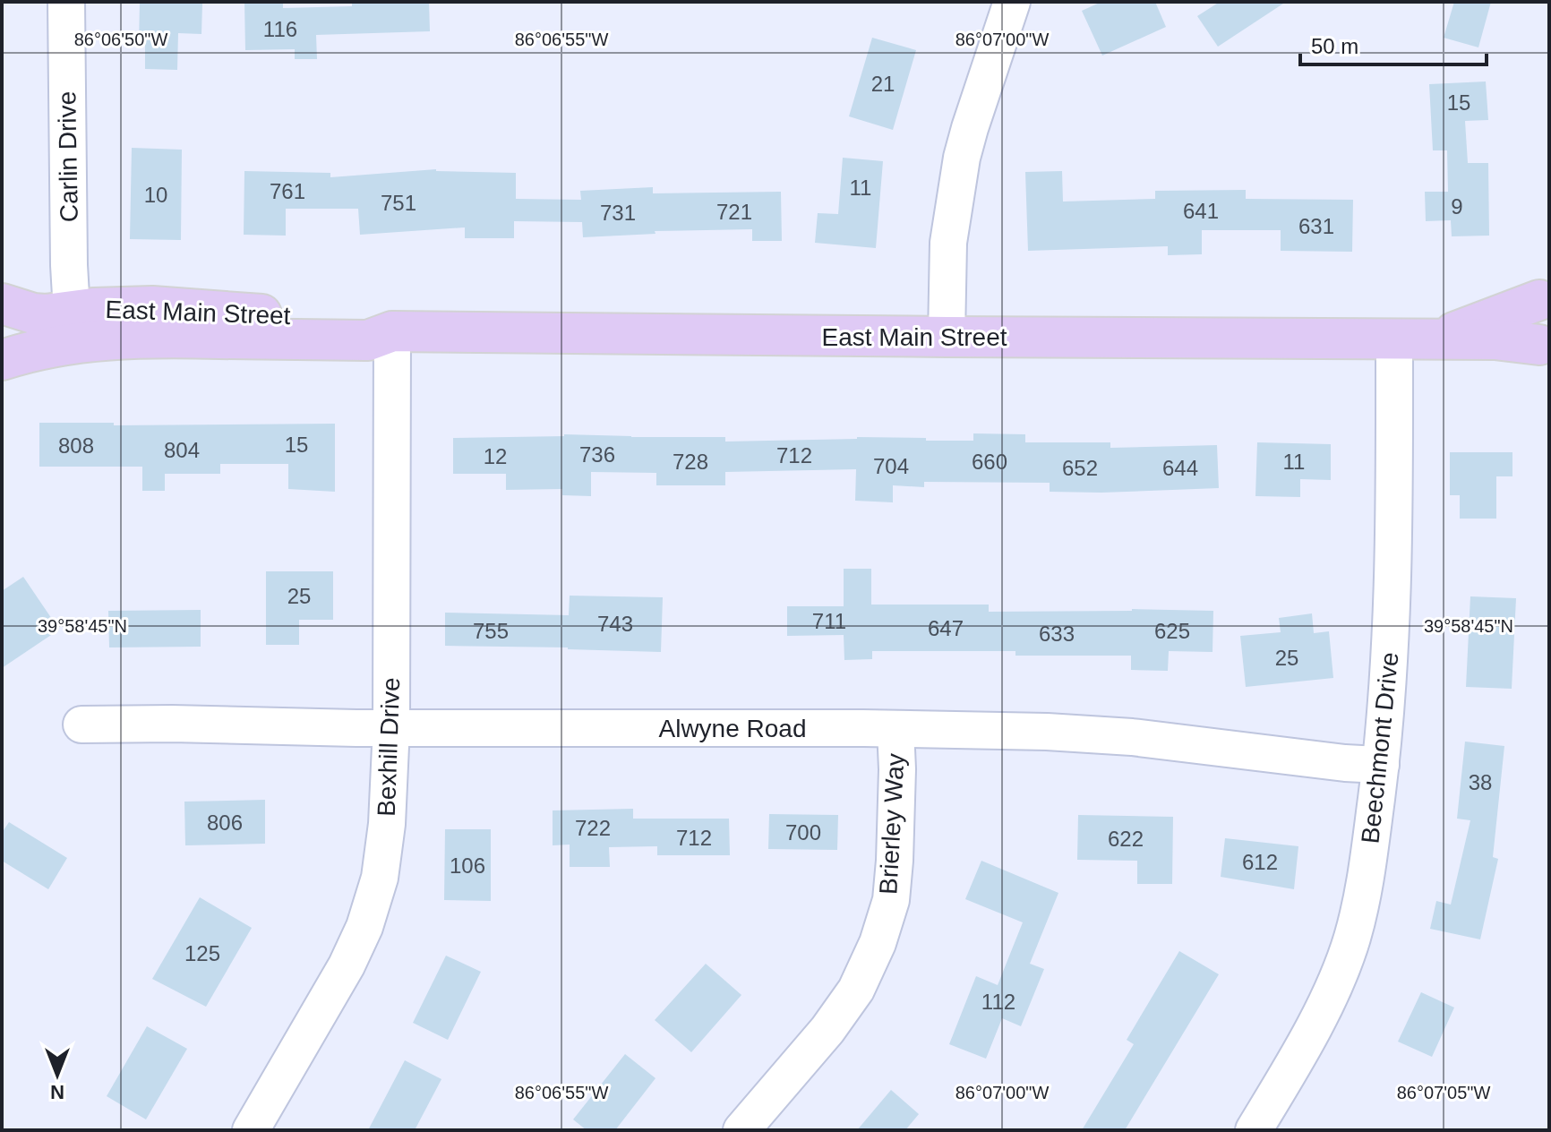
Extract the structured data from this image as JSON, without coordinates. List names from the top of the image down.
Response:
{
  "streets": {
    "main road": ["East Main Street"],
    "street": [
      "Carlin Drive",
      "Alwyne Road",
      "Bexhill Drive",
      "Beechmont Drive",
      "Brierley Way"
    ]
  },
  "crossings": [
    ["Carlin Drive", "East Main Street"],
    ["East Main Street", "Bexhill Drive"],
    ["East Main Street", "Beechmont Drive"],
    ["Alwyne Road", "Bexhill Drive"],
    ["Alwyne Road", "Beechmont Drive"],
    ["Alwyne Road", "Brierley Way"]
  ],
  "house_numbers": [
    "116",
    "21",
    "15",
    "11",
    "761",
    "10",
    "751",
    "9",
    "641",
    "721",
    "731",
    "631",
    "15",
    "808",
    "804",
    "736",
    "712",
    "12",
    "728",
    "660",
    "11",
    "704",
    "652",
    "644",
    "25",
    "711",
    "743",
    "647",
    "755",
    "625",
    "633",
    "25",
    "38",
    "806",
    "722",
    "700",
    "712",
    "622",
    "612",
    "106",
    "125",
    "112"
  ],
  "scale_bar": "50 m",
  "north": "bottom",
  "coordinates": [
    "86°06'50\"W",
    "86°06'55\"W",
    "86°07'00\"W",
    "39°58'45\"N",
    "86°07'05\"W"
  ]
}
